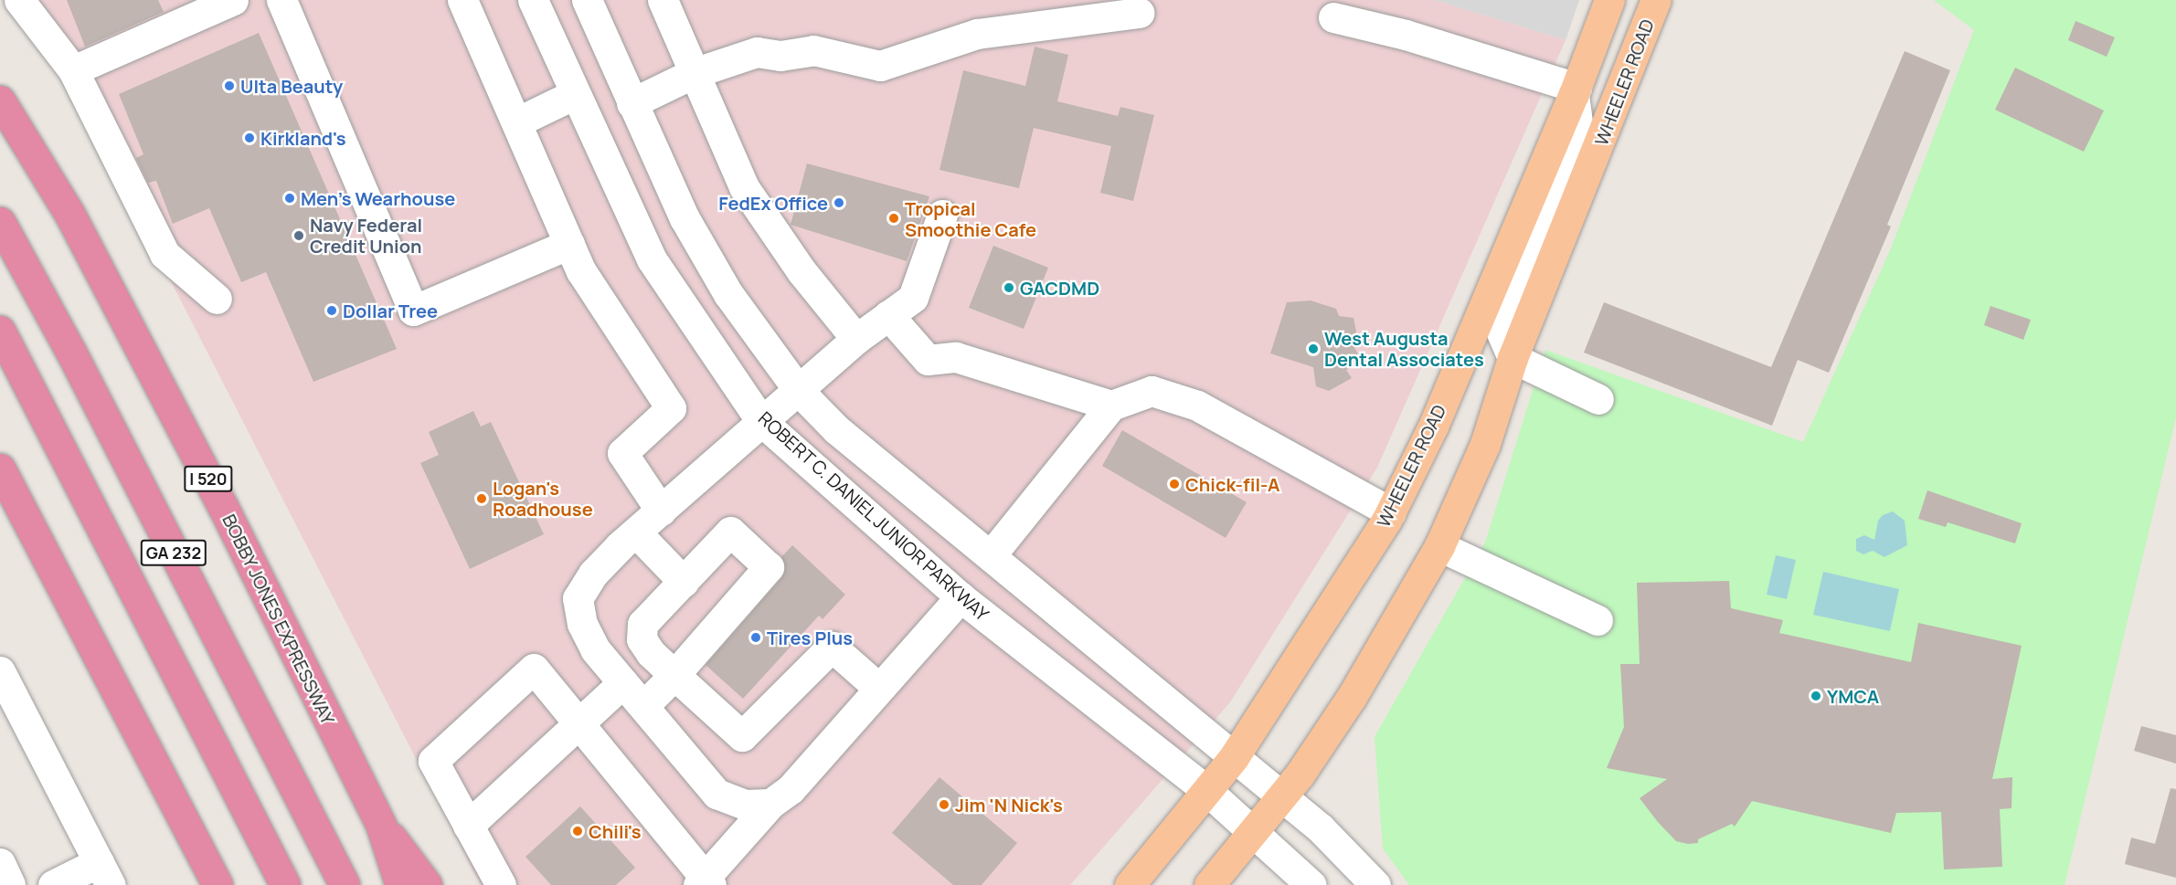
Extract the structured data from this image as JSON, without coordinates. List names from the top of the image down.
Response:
{
  "streets": {
    "highway": ["I 520", "GA 232", "BOBBY JONES EXPRESSWAY"],
    "main road": ["WHEELER ROAD"],
    "street": ["ROBERT C. DANIEL JUNIOR PARKWAY"]
  },
  "crossings": [
    ["WHEELER ROAD", "ROBERT C. DANIEL JUNIOR PARKWAY"]
  ],
  "places": [
    "Ulta Beauty",
    "Kirkland's",
    "Men's Wearhouse",
    "FedEx Office",
    "Tropical Smoothie Cafe",
    "Navy Federal Credit Union",
    "GACDMD",
    "Dollar Tree",
    "West Augusta Dental Associates",
    "Chick-fil-A",
    "Logan's Roadhouse",
    "Tires Plus",
    "YMCA",
    "Jim 'N Nick's",
    "Chili's"
  ]
}
